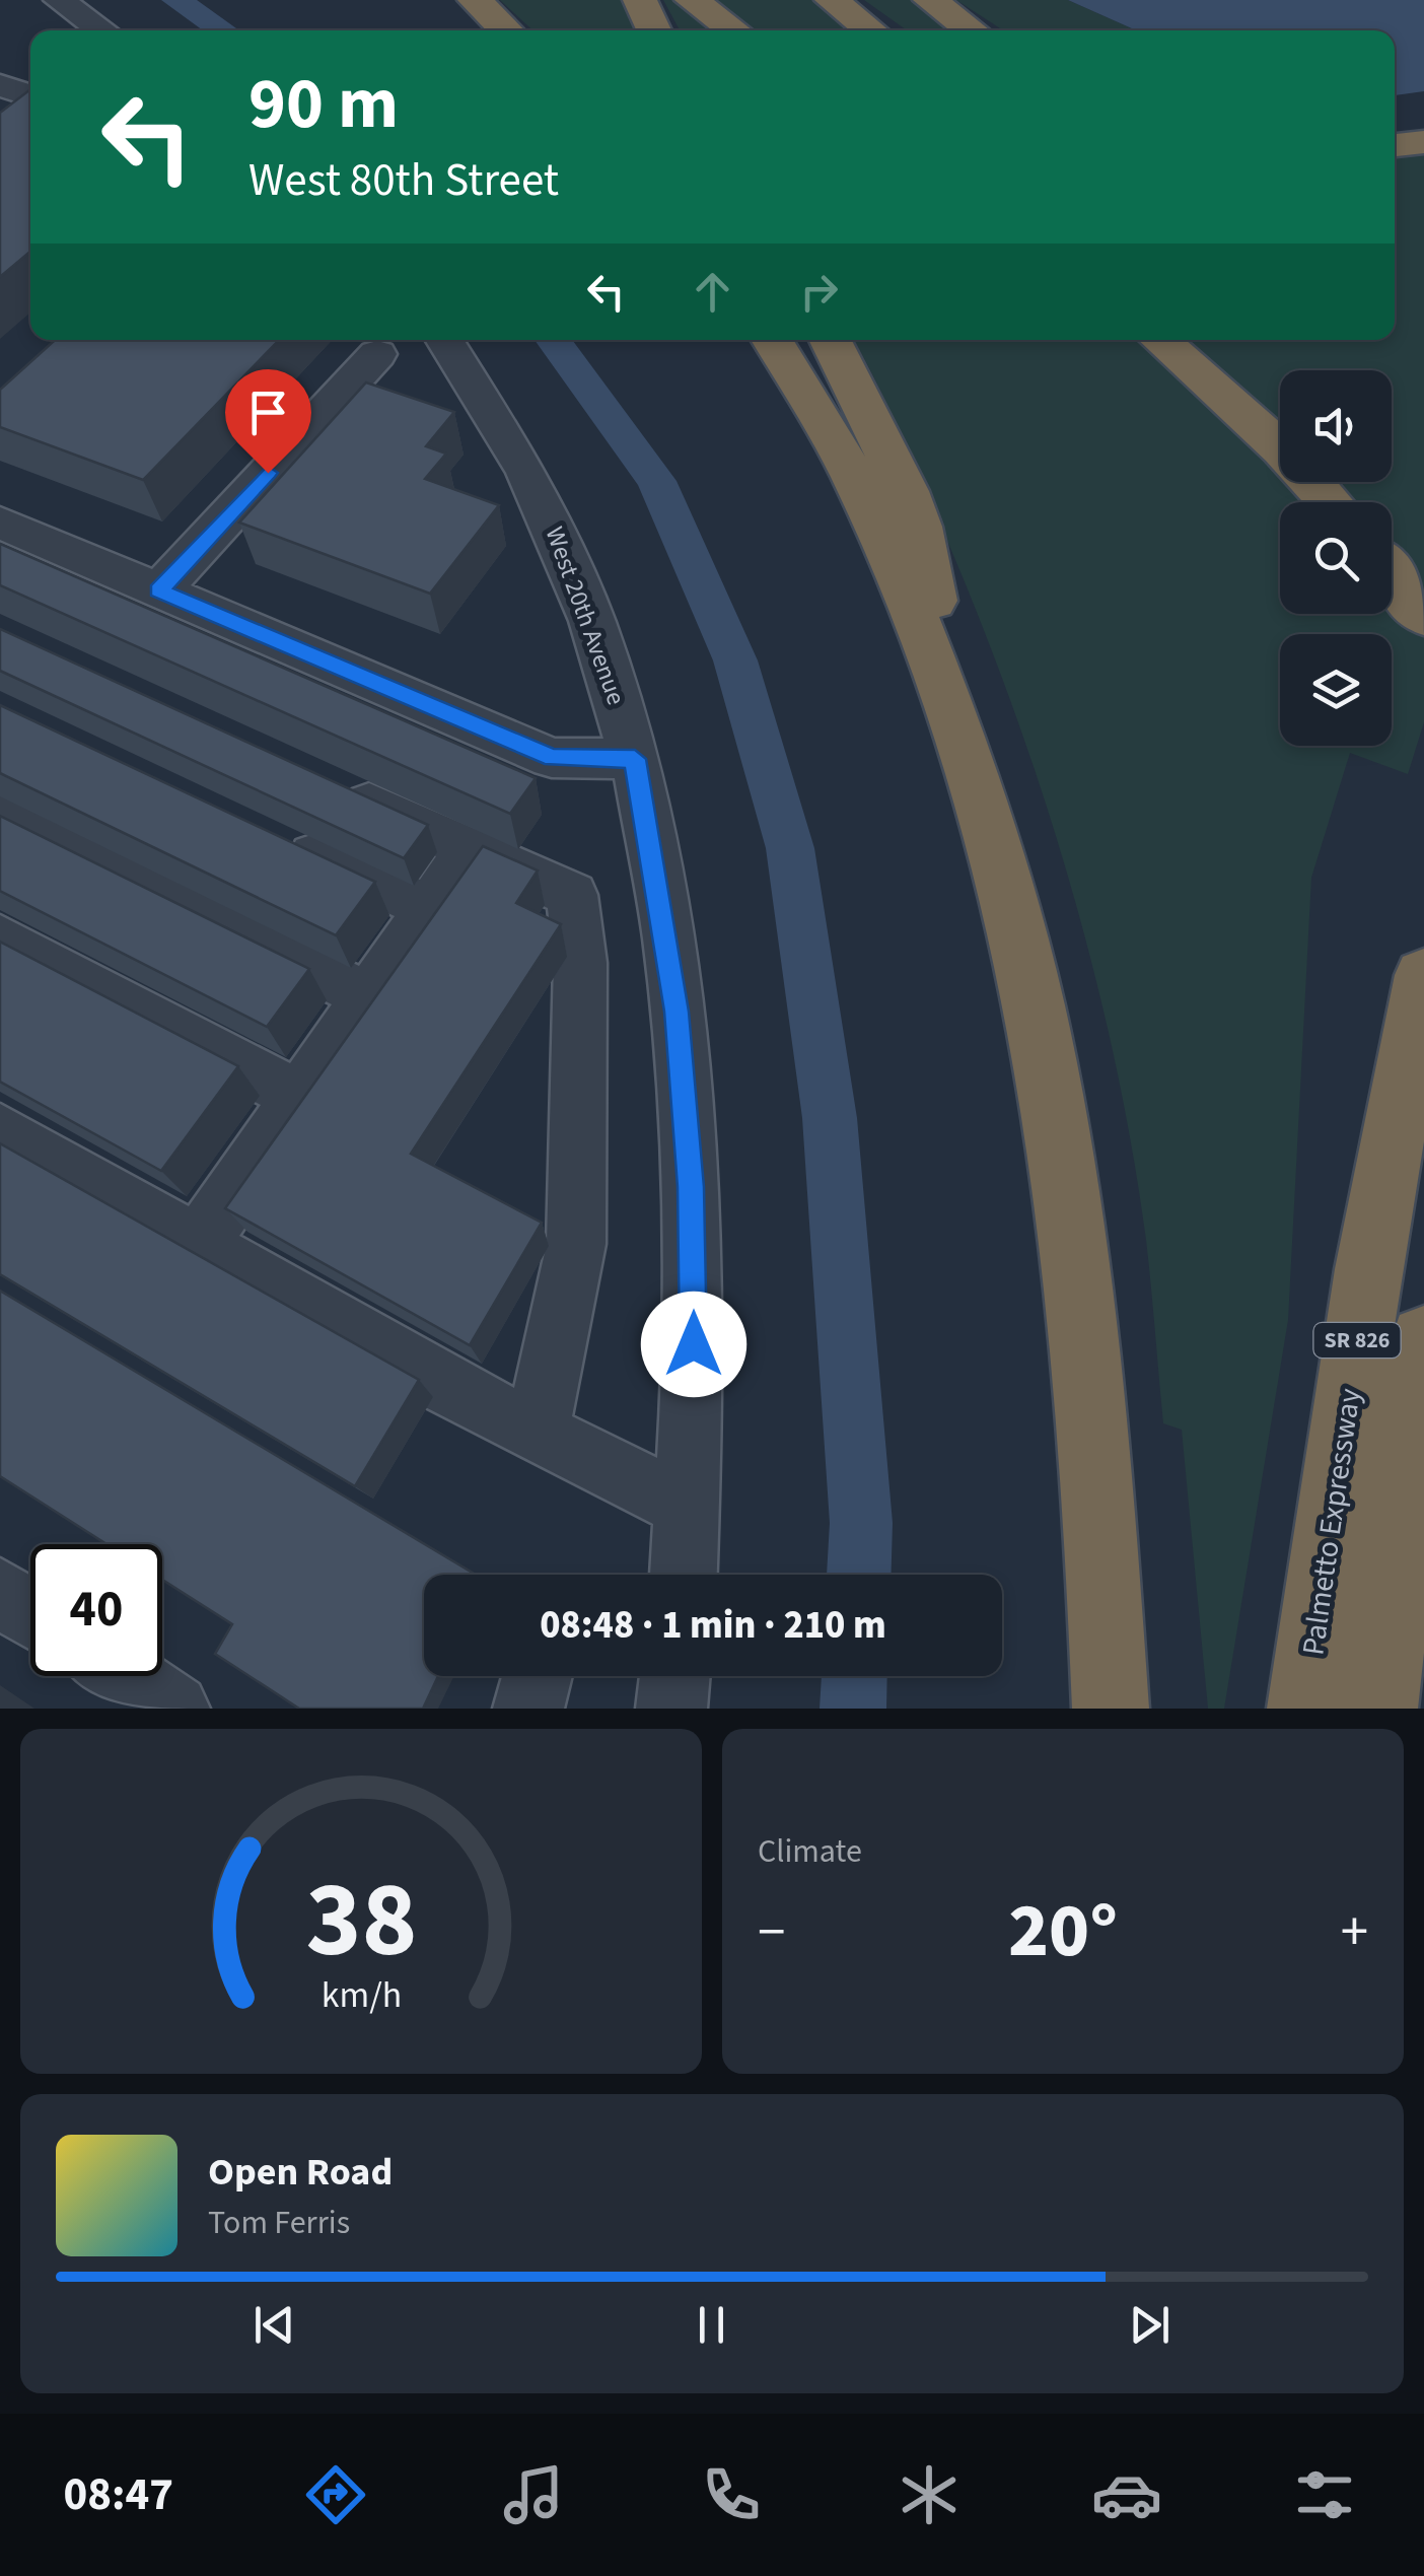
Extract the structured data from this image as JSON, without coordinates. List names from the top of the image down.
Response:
{
  "streets": {
    "highway": ["SR 826", "Palmetto Expressway"],
    "street": ["West 20th Avenue"]
  },
  "page": {
    "turn": ["90 m", "West 80th Street"],
    "limit": "40",
    "trip": "08:48 · 1 min · 210 m",
    "tile": "Climate",
    "heat": ["−", "20°", "+"],
    "song": ["Open Road", "Tom Ferris"],
    "tabs": "08:47",
    "gauge": ["38", "km/h"]
  }
}
